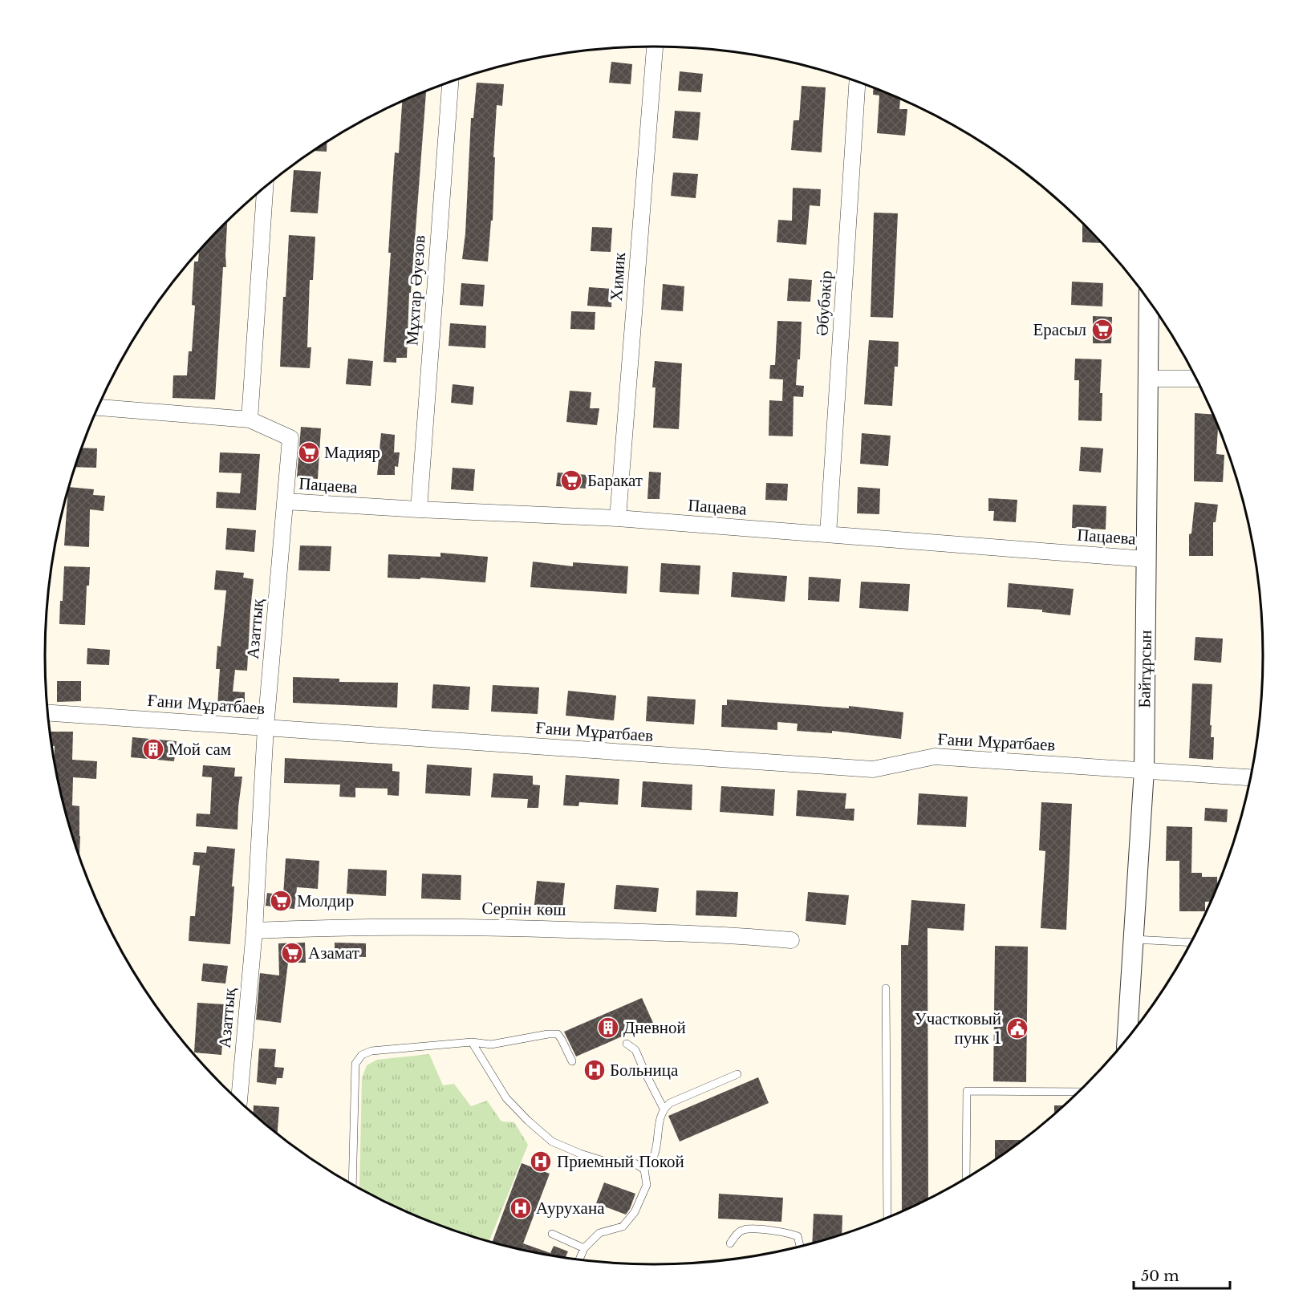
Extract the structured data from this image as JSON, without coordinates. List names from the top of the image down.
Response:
{
  "streets": {
    "street": [
      "Химик",
      "Мұхтар Әуезов",
      "Әбубәкір",
      "Пацаева",
      "Азаттық",
      "Байтұрсын",
      "Ғани Мұратбаев",
      "Серпін көш"
    ]
  },
  "crossings": [
    ["Химик", "Пацаева"],
    ["Мұхтар Әуезов", "Пацаева"],
    ["Әбубәкір", "Пацаева"],
    ["Пацаева", "Азаттық"],
    ["Пацаева", "Байтұрсын"],
    ["Азаттық", "Ғани Мұратбаев"],
    ["Азаттық", "Серпін көш"],
    ["Байтұрсын", "Ғани Мұратбаев"]
  ],
  "places": {
    "supermarket": [
      "Ерасыл",
      "Мадияр",
      "Баракат",
      "Молдир",
      "Азамат"
    ],
    "building": ["Мой сам", "Дневной"],
    "public building": ["Участковый пунк 1"],
    "hospital": ["Больница", "Приемный Покой", "Аурухана"]
  },
  "scale_bar": "50 m"
}
